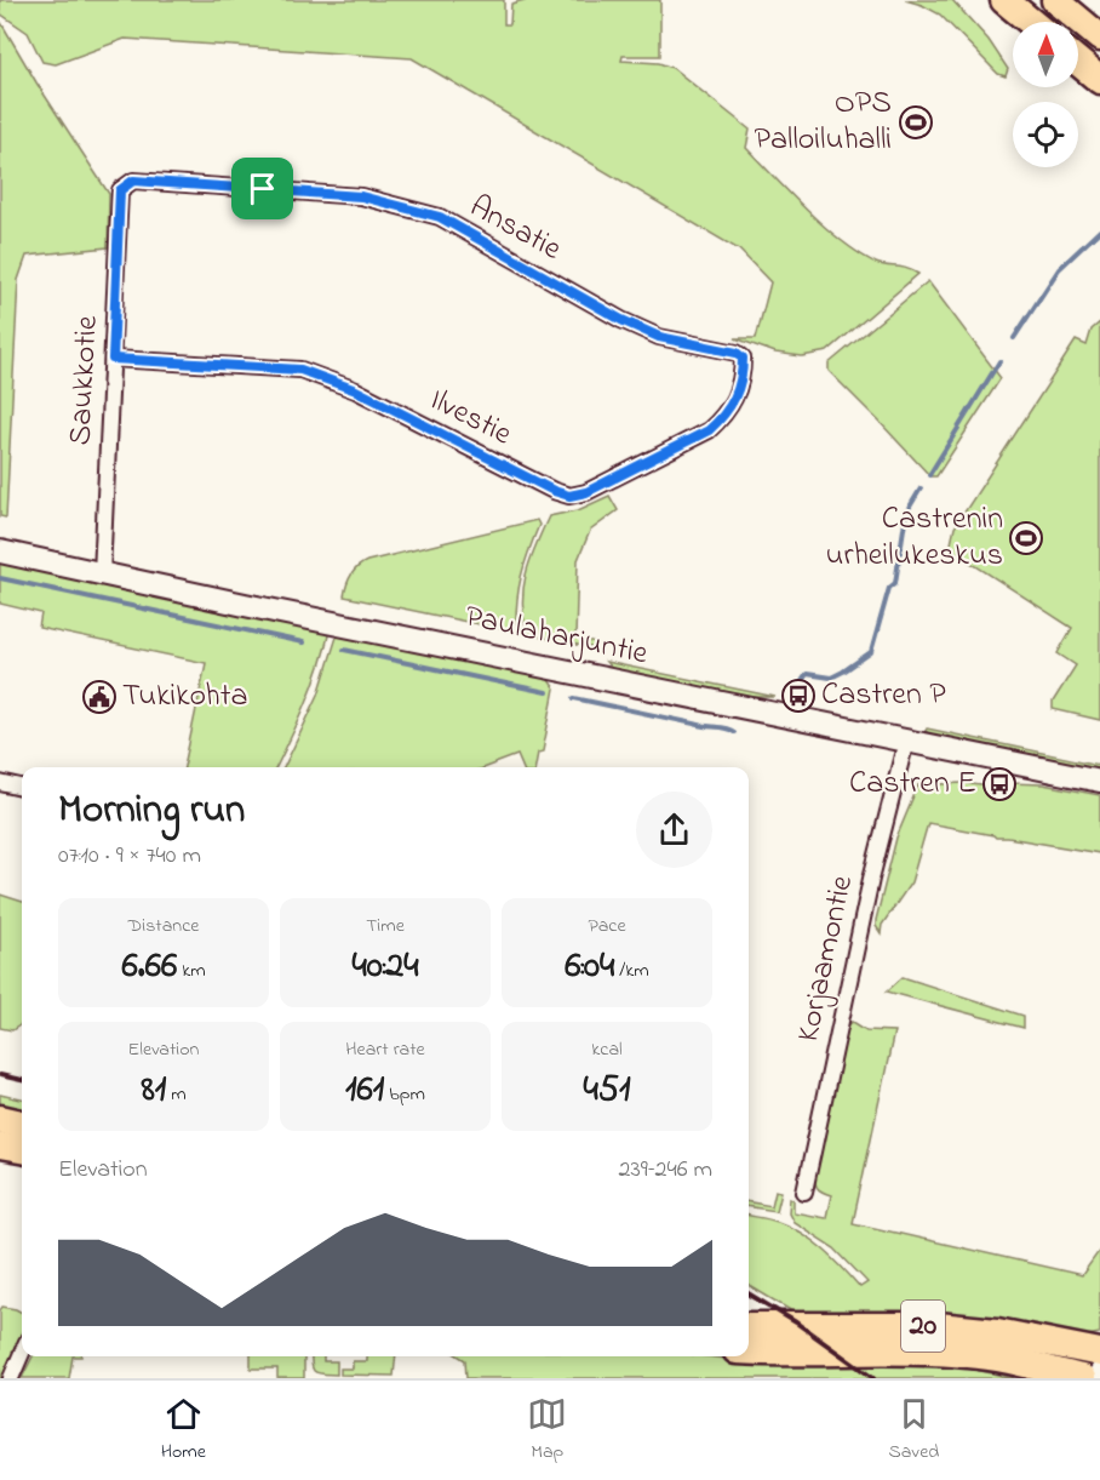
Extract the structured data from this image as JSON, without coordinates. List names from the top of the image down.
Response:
{
  "streets": {
    "highway": ["20"],
    "street": [
      "Ansatie",
      "Saukkotie",
      "Ilvestie",
      "Paulaharjuntie",
      "Korjaamontie"
    ]
  },
  "crossings": [
    ["Ansatie", "Saukkotie"],
    ["Ansatie", "Ilvestie"],
    ["Saukkotie", "Ilvestie"],
    ["Saukkotie", "Paulaharjuntie"],
    ["Paulaharjuntie", "Korjaamontie"]
  ],
  "places": {
    "sports": ["OPS Palloiluhalli", "Castrenin urheilukeskus"],
    "bus stop": ["Castren P", "Castren E"],
    "public building": ["Tukikohta"]
  },
  "north": "top",
  "page": {
    "heading": ["Morning run", "07:10 · 9 × 740 m"],
    "stats": [
      ["Distance", "6.66 km"],
      ["Time", "40:24"],
      ["Pace", "6:04 /km"],
      ["Elevation", "81 m"],
      ["Heart rate", "161 bpm"],
      ["kcal", "451"]
    ],
    "chart": ["Elevation", "239–246 m"],
    "tabs": ["Home", "Map", "Saved"]
  }
}
